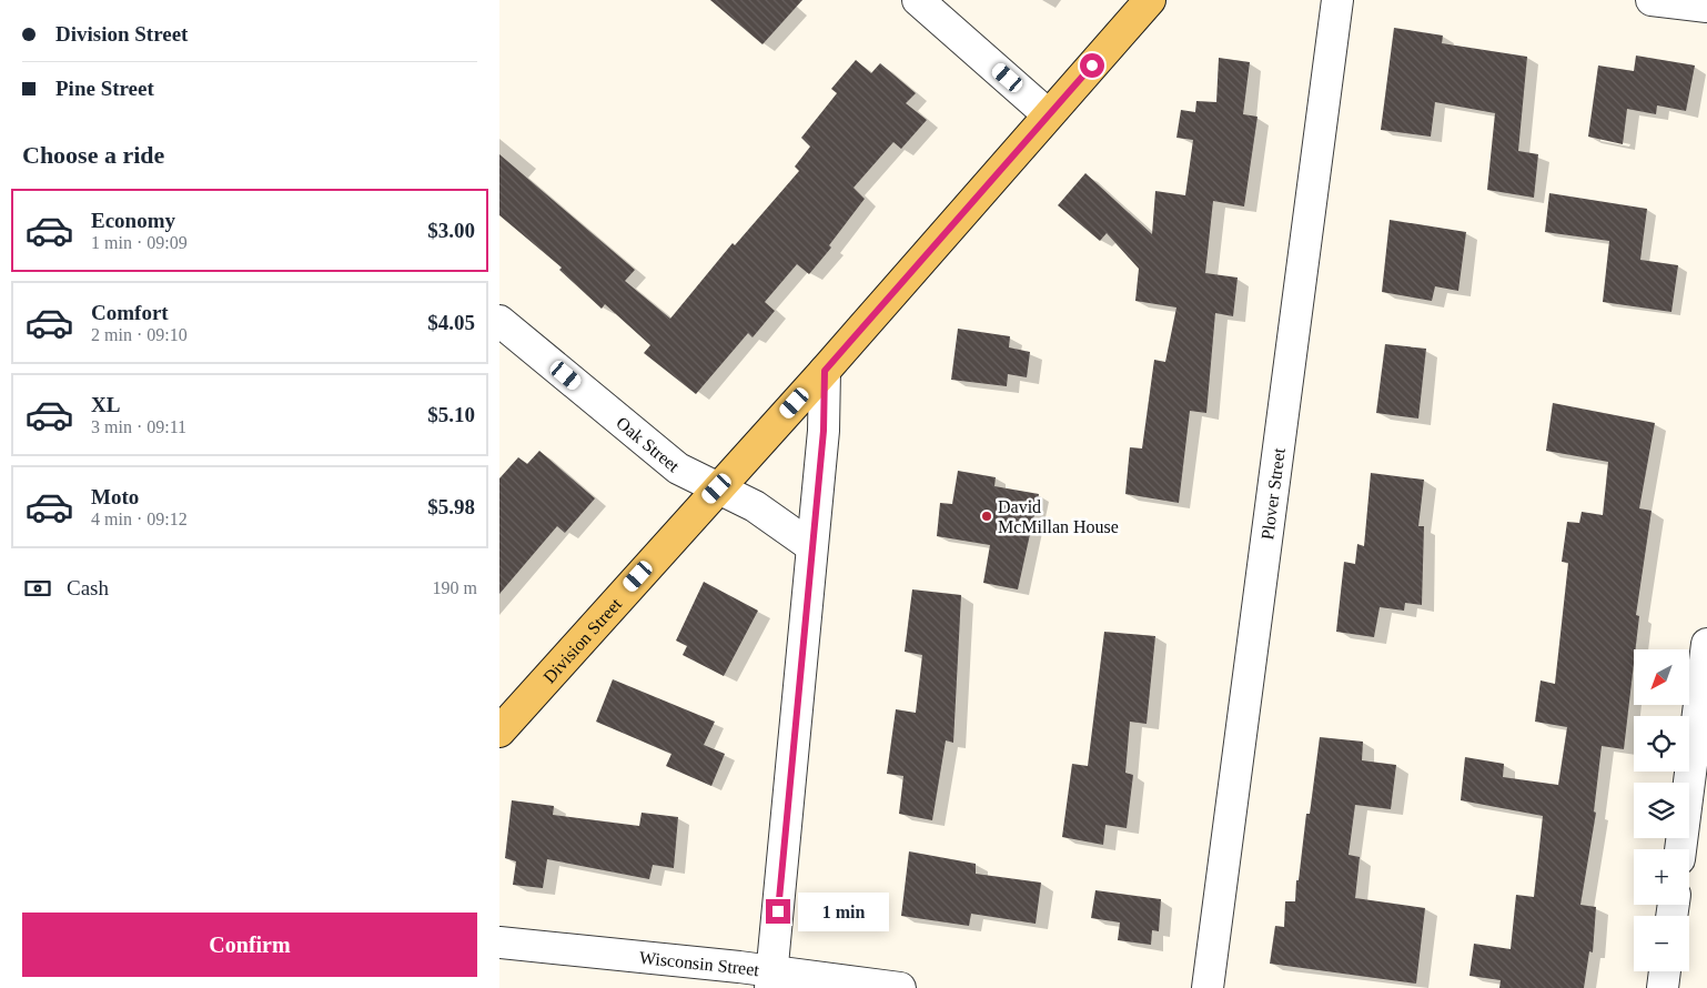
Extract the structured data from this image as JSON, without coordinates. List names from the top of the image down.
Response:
{
  "streets": {
    "main road": ["Division Street"],
    "street": ["Oak Street", "Plover Street", "Wisconsin Street"]
  },
  "crossings": [
    ["Oak Street", "Division Street"]
  ],
  "places": ["David McMillan House"],
  "north": "bottom left",
  "page": {
    "banner": ["Division Street", "Pine Street"],
    "heading": "Choose a ride",
    "list": [
      {
        "name": "Economy",
        "note": "1 min · 09:09",
        "value": "$3.00"
      },
      {
        "name": "Comfort",
        "note": "2 min · 09:10",
        "value": "$4.05"
      },
      {
        "name": "XL",
        "note": "3 min · 09:11",
        "value": "$5.10"
      },
      {
        "name": "Moto",
        "note": "4 min · 09:12",
        "value": "$5.98"
      }
    ],
    "pay": ["Cash", "190 m"],
    "map_buttons": ["+", "−"],
    "bubble": "1 min",
    "buttons": "Confirm"
  }
}
